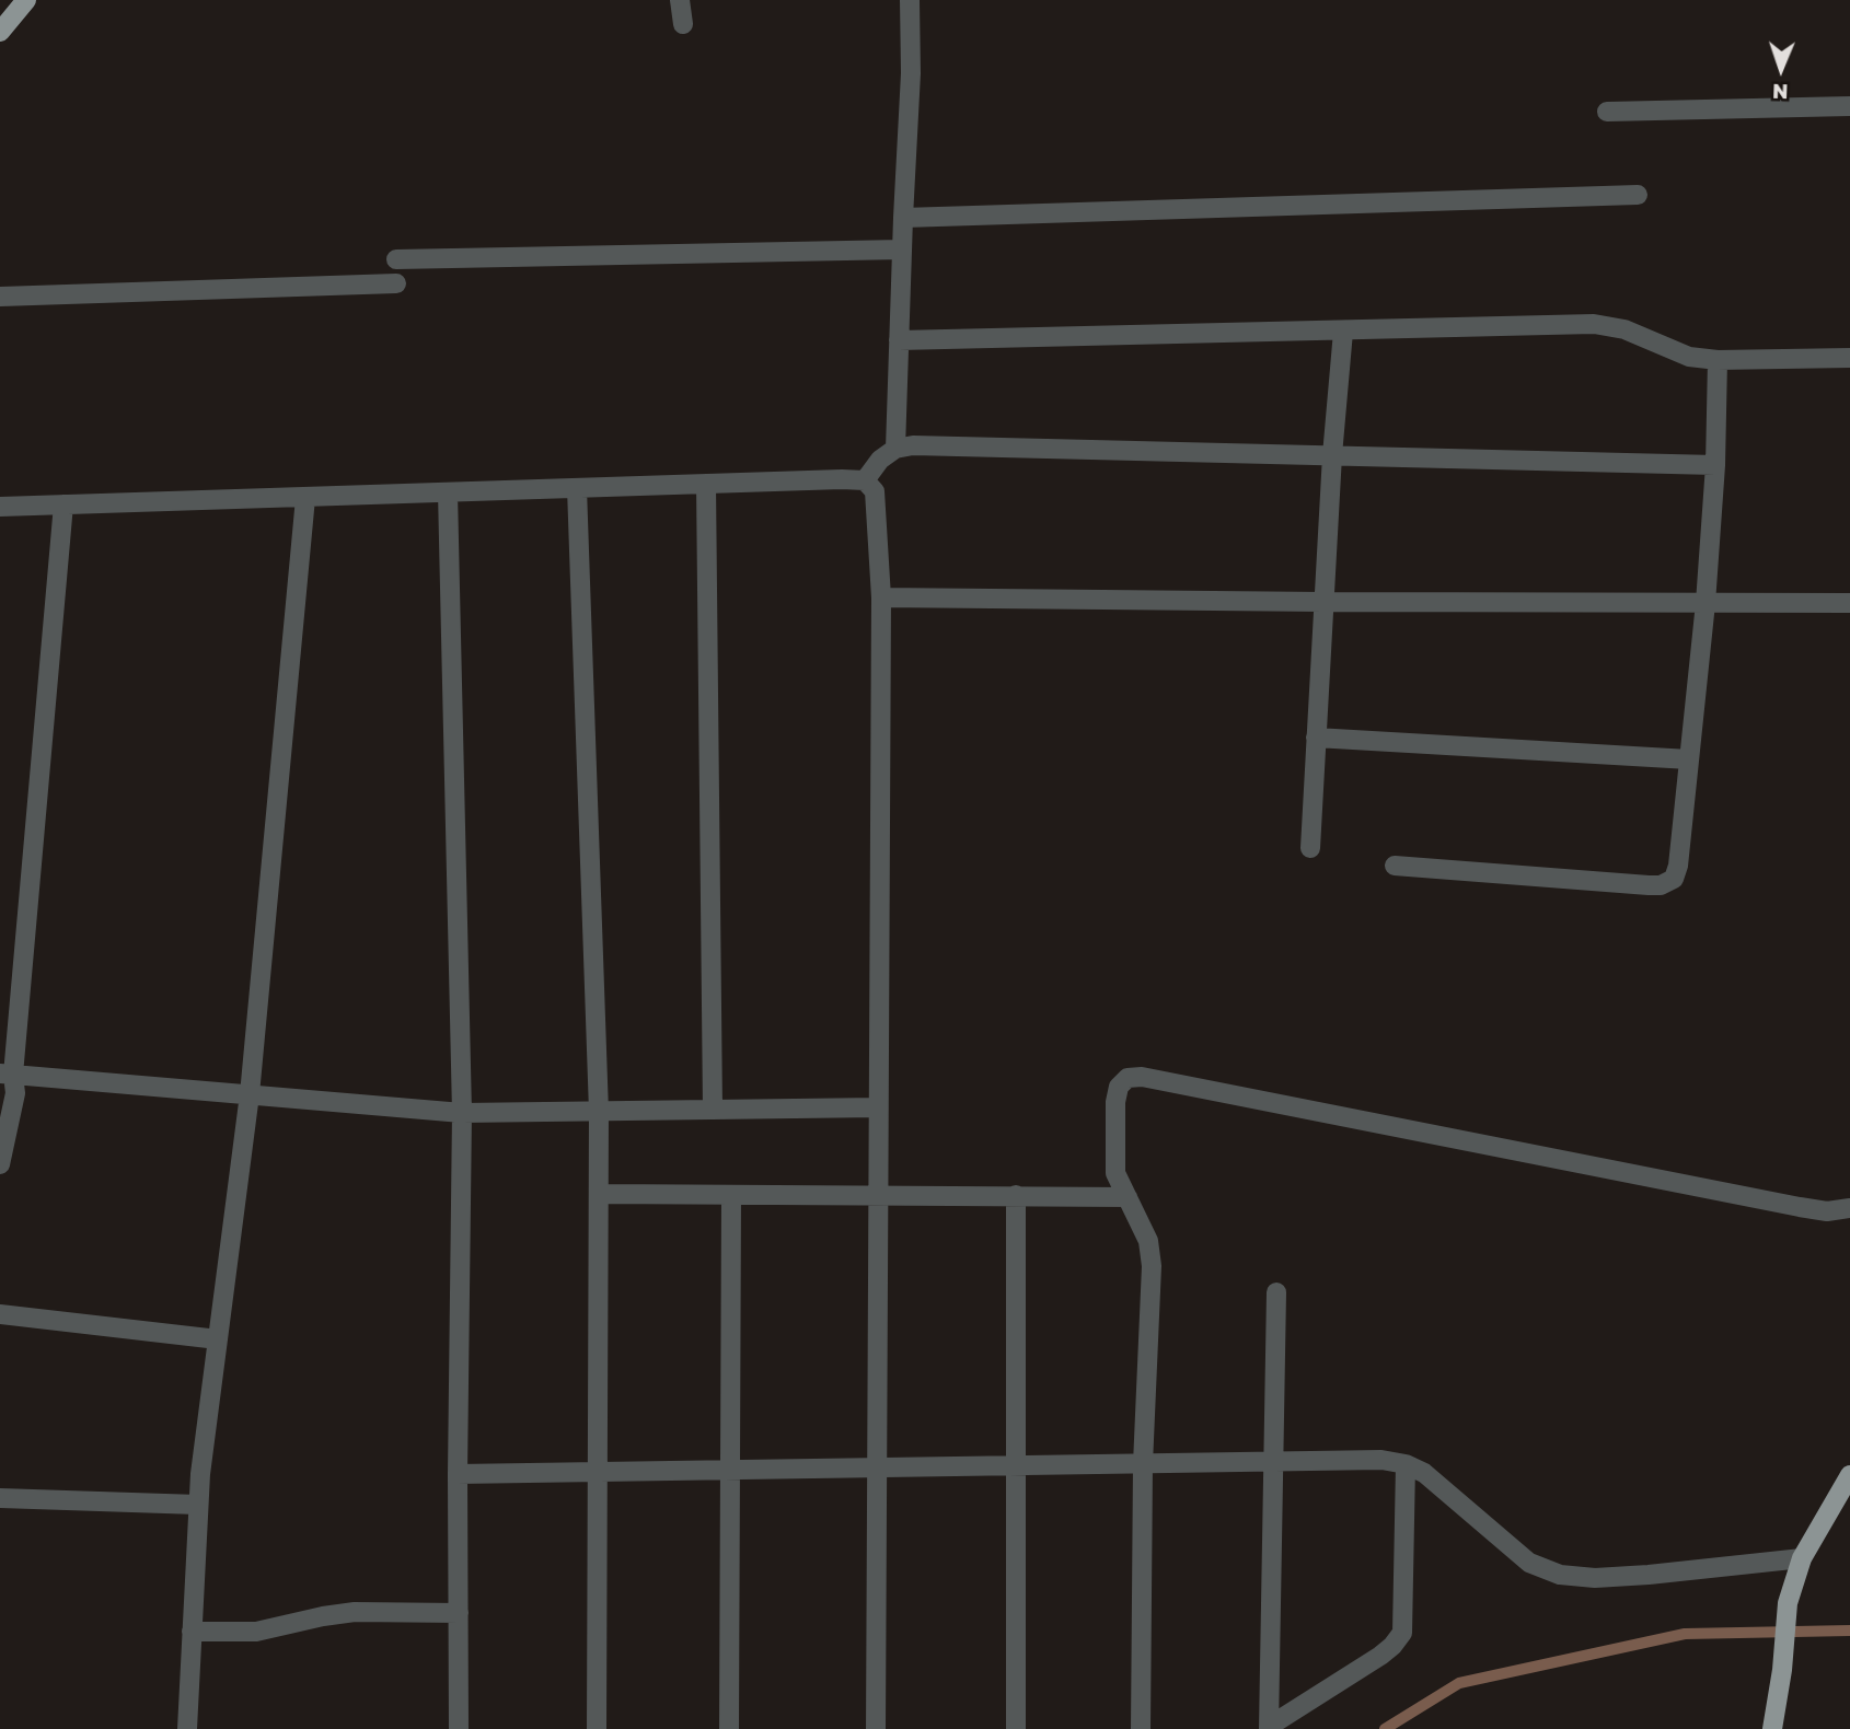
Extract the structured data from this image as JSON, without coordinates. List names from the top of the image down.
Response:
{
  "north": "bottom"
}
